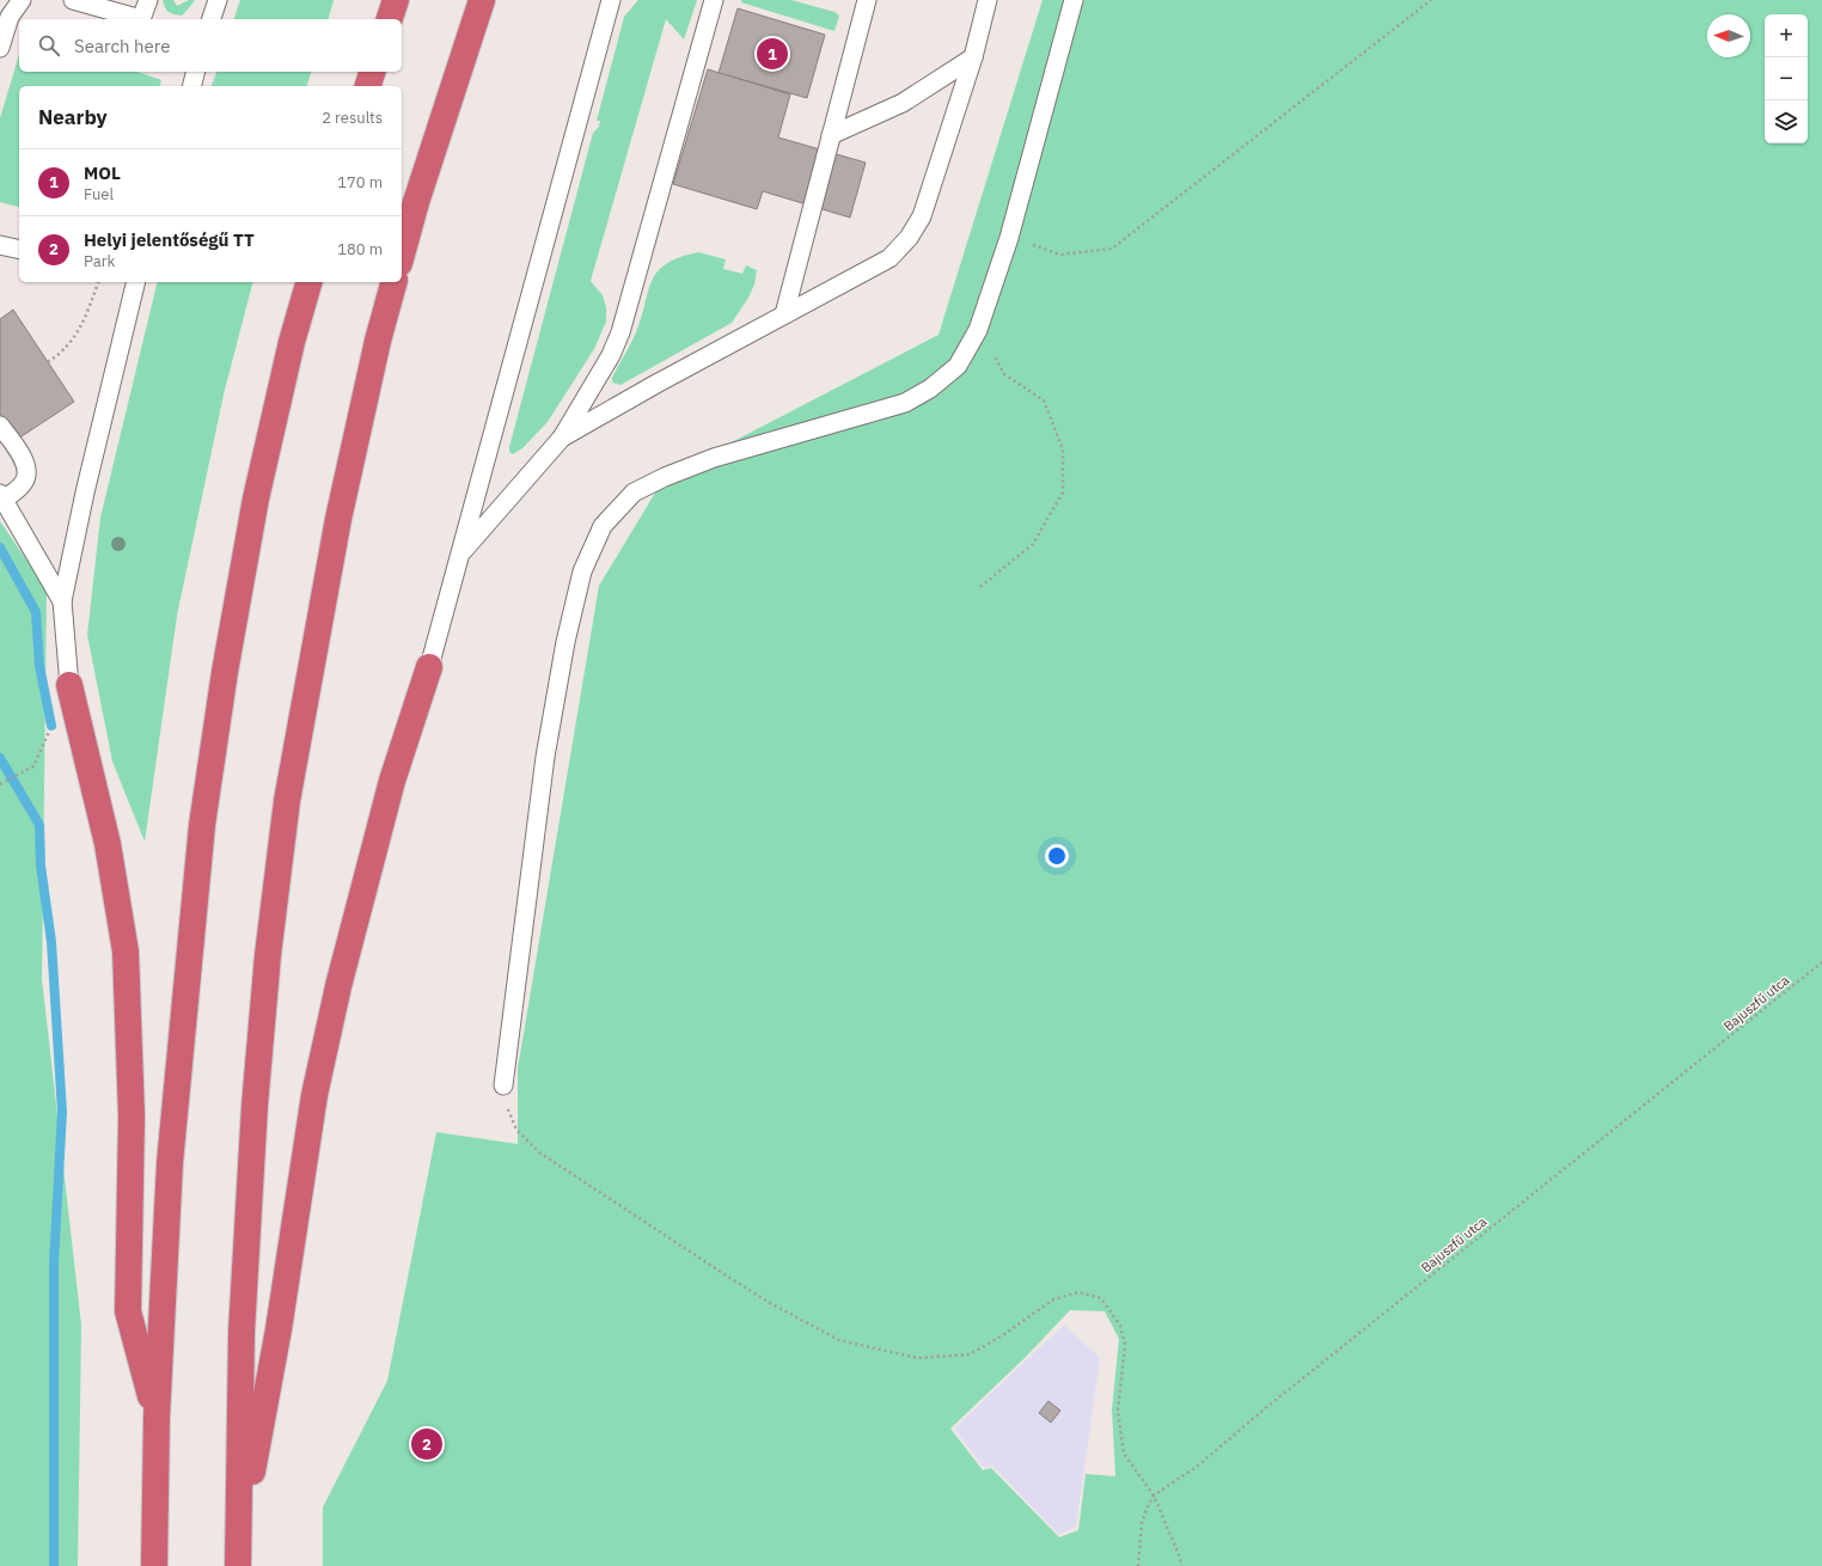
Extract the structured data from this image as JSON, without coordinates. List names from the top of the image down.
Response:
{
  "streets": {
    "path": ["Bajuszfű utca"]
  },
  "north": "left",
  "page": {
    "map_buttons": ["+", "−"],
    "search": "Search here",
    "pins": ["1", "2"],
    "heading": ["Nearby", "2 results"],
    "list": [
      {
        "mark": "1",
        "name": "MOL",
        "note": "Fuel",
        "value": "170 m"
      },
      {
        "mark": "2",
        "name": "Helyi jelentőségű TT",
        "note": "Park",
        "value": "180 m"
      }
    ]
  }
}
